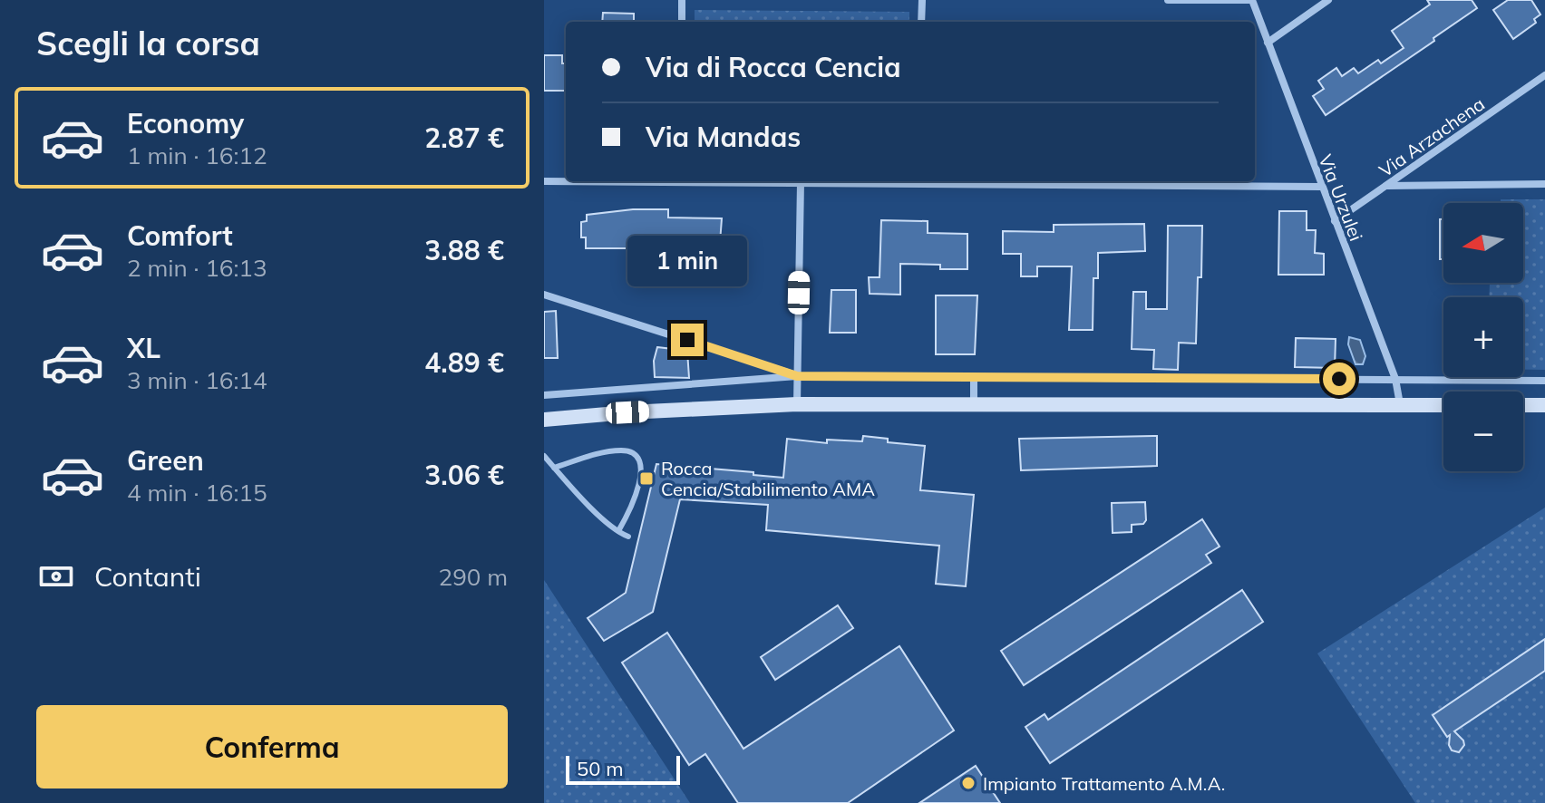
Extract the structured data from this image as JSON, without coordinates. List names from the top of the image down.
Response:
{
  "streets": {
    "street": ["Via Arzachena", "Via Urzulei"]
  },
  "crossings": [
    ["Via Arzachena", "Via Urzulei"]
  ],
  "places": {
    "transit": ["Rocca Cencia/Stabilimento AMA"],
    "other": ["Impianto Trattamento A.M.A."]
  },
  "scale_bar": "50 m",
  "north": "left",
  "page": {
    "heading": "Scegli la corsa",
    "banner": ["Via di Rocca Cencia", "Via Mandas"],
    "list": [
      {
        "name": "Economy",
        "note": "1 min · 16:12",
        "value": "2.87 €"
      },
      {
        "name": "Comfort",
        "note": "2 min · 16:13",
        "value": "3.88 €"
      },
      {
        "name": "XL",
        "note": "3 min · 16:14",
        "value": "4.89 €"
      },
      {
        "name": "Green",
        "note": "4 min · 16:15",
        "value": "3.06 €"
      }
    ],
    "map_buttons": ["+", "−"],
    "bubble": "1 min",
    "pay": ["Contanti", "290 m"],
    "buttons": "Conferma",
    "scale": "50 m"
  }
}
